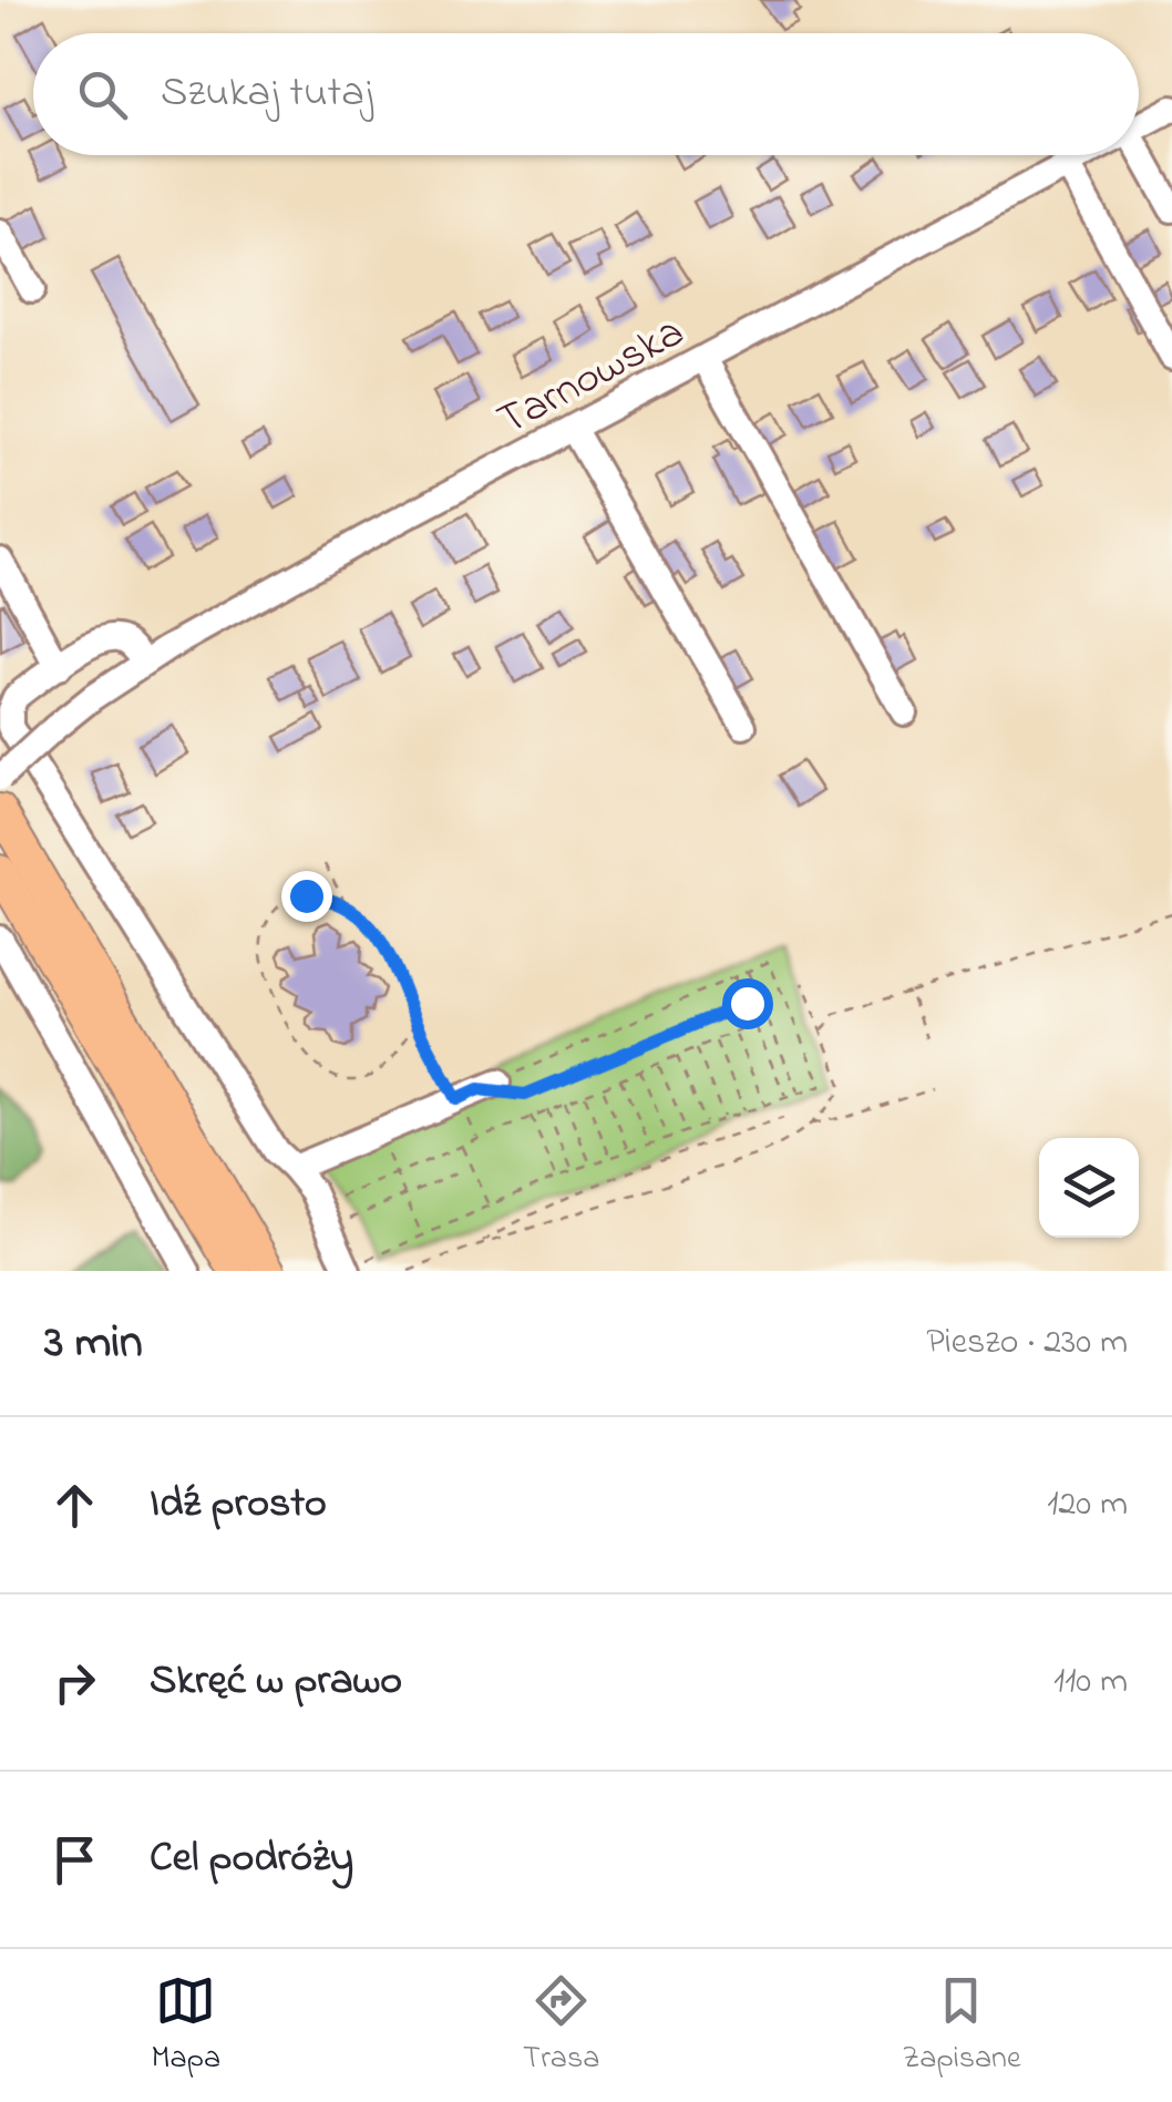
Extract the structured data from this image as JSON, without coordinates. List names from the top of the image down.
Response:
{
  "streets": {
    "street": ["Tarnowska"]
  },
  "page": {
    "search": "Szukaj tutaj",
    "heading": ["3 min", "Pieszo · 230 m"],
    "list": [
      ["Idź prosto", "120 m"],
      ["Skręć w prawo", "110 m"],
      "Cel podróży"
    ],
    "nav": ["Mapa", "Trasa", "Zapisane"]
  }
}
